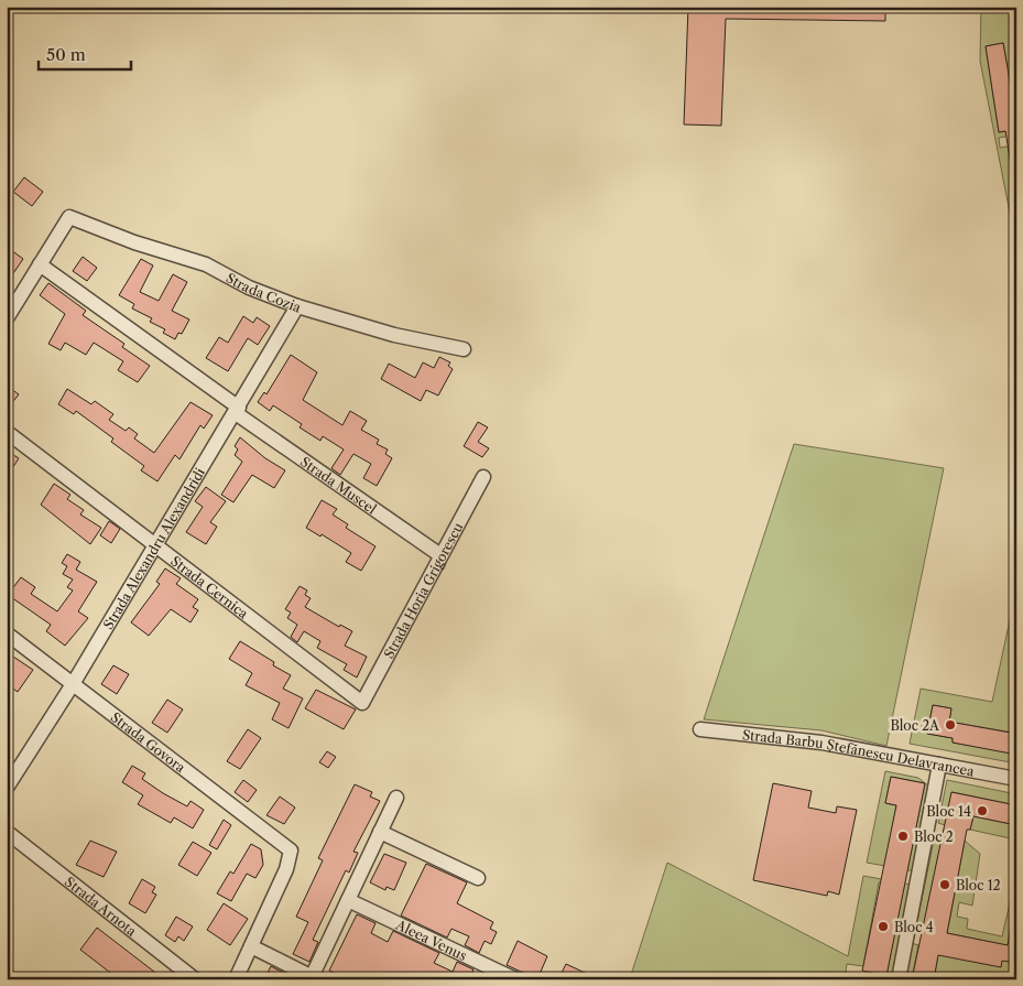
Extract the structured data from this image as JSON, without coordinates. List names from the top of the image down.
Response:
{
  "streets": {
    "street": [
      "Strada Cozia",
      "Strada Muscel",
      "Strada Alexandru Alexandridi",
      "Strada Cernica",
      "Strada Horia Grigorescu",
      "Strada Govora",
      "Strada Barbu Ștefănescu Delavrancea",
      "Strada Arnota",
      "Aleea Venus"
    ]
  },
  "crossings": [
    ["Strada Cozia", "Strada Muscel"],
    ["Strada Cozia", "Strada Alexandru Alexandridi"],
    ["Strada Muscel", "Strada Alexandru Alexandridi"],
    ["Strada Muscel", "Strada Horia Grigorescu"],
    ["Strada Alexandru Alexandridi", "Strada Cernica"],
    ["Strada Alexandru Alexandridi", "Strada Govora"],
    ["Strada Cernica", "Strada Horia Grigorescu"]
  ],
  "places": [
    "Bloc 2A",
    "Bloc 14",
    "Bloc 2",
    "Bloc 12",
    "Bloc 4"
  ],
  "scale_bar": "50 m"
}
